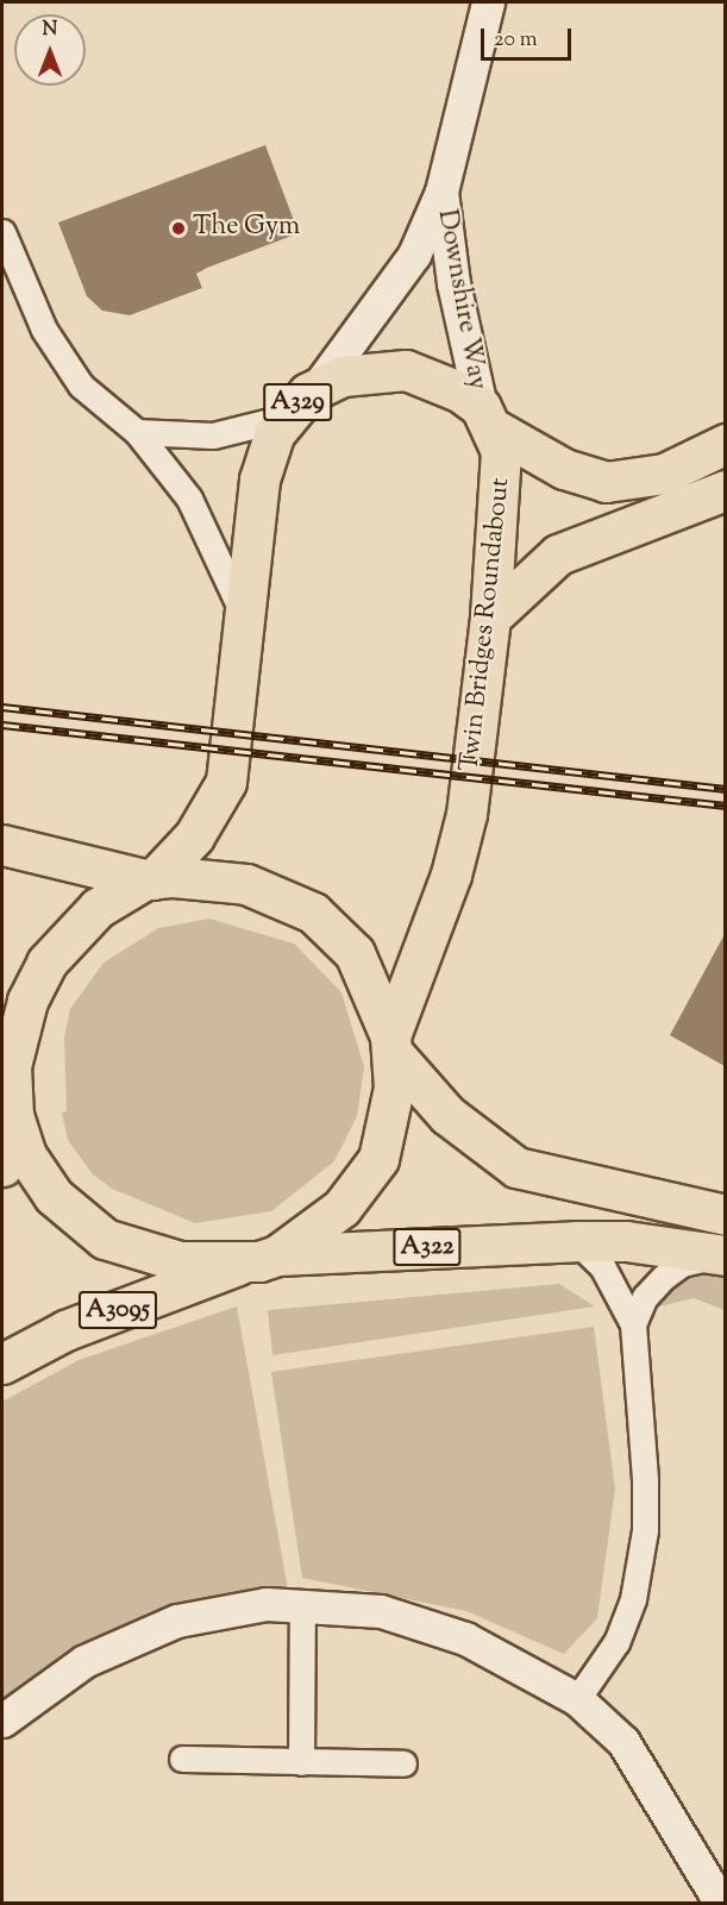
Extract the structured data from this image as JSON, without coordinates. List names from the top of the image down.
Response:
{
  "streets": {
    "main road": [
      "A329",
      "Twin Bridges Roundabout",
      "A322",
      "A3095"
    ],
    "street": ["Downshire Way"]
  },
  "crossings": [
    ["Downshire Way", "A329"],
    ["Downshire Way", "Twin Bridges Roundabout"],
    ["A329", "Twin Bridges Roundabout"],
    ["Twin Bridges Roundabout", "A322"],
    ["Twin Bridges Roundabout", "A3095"]
  ],
  "places": ["The Gym"],
  "scale_bar": "20 m",
  "north": "top"
}
